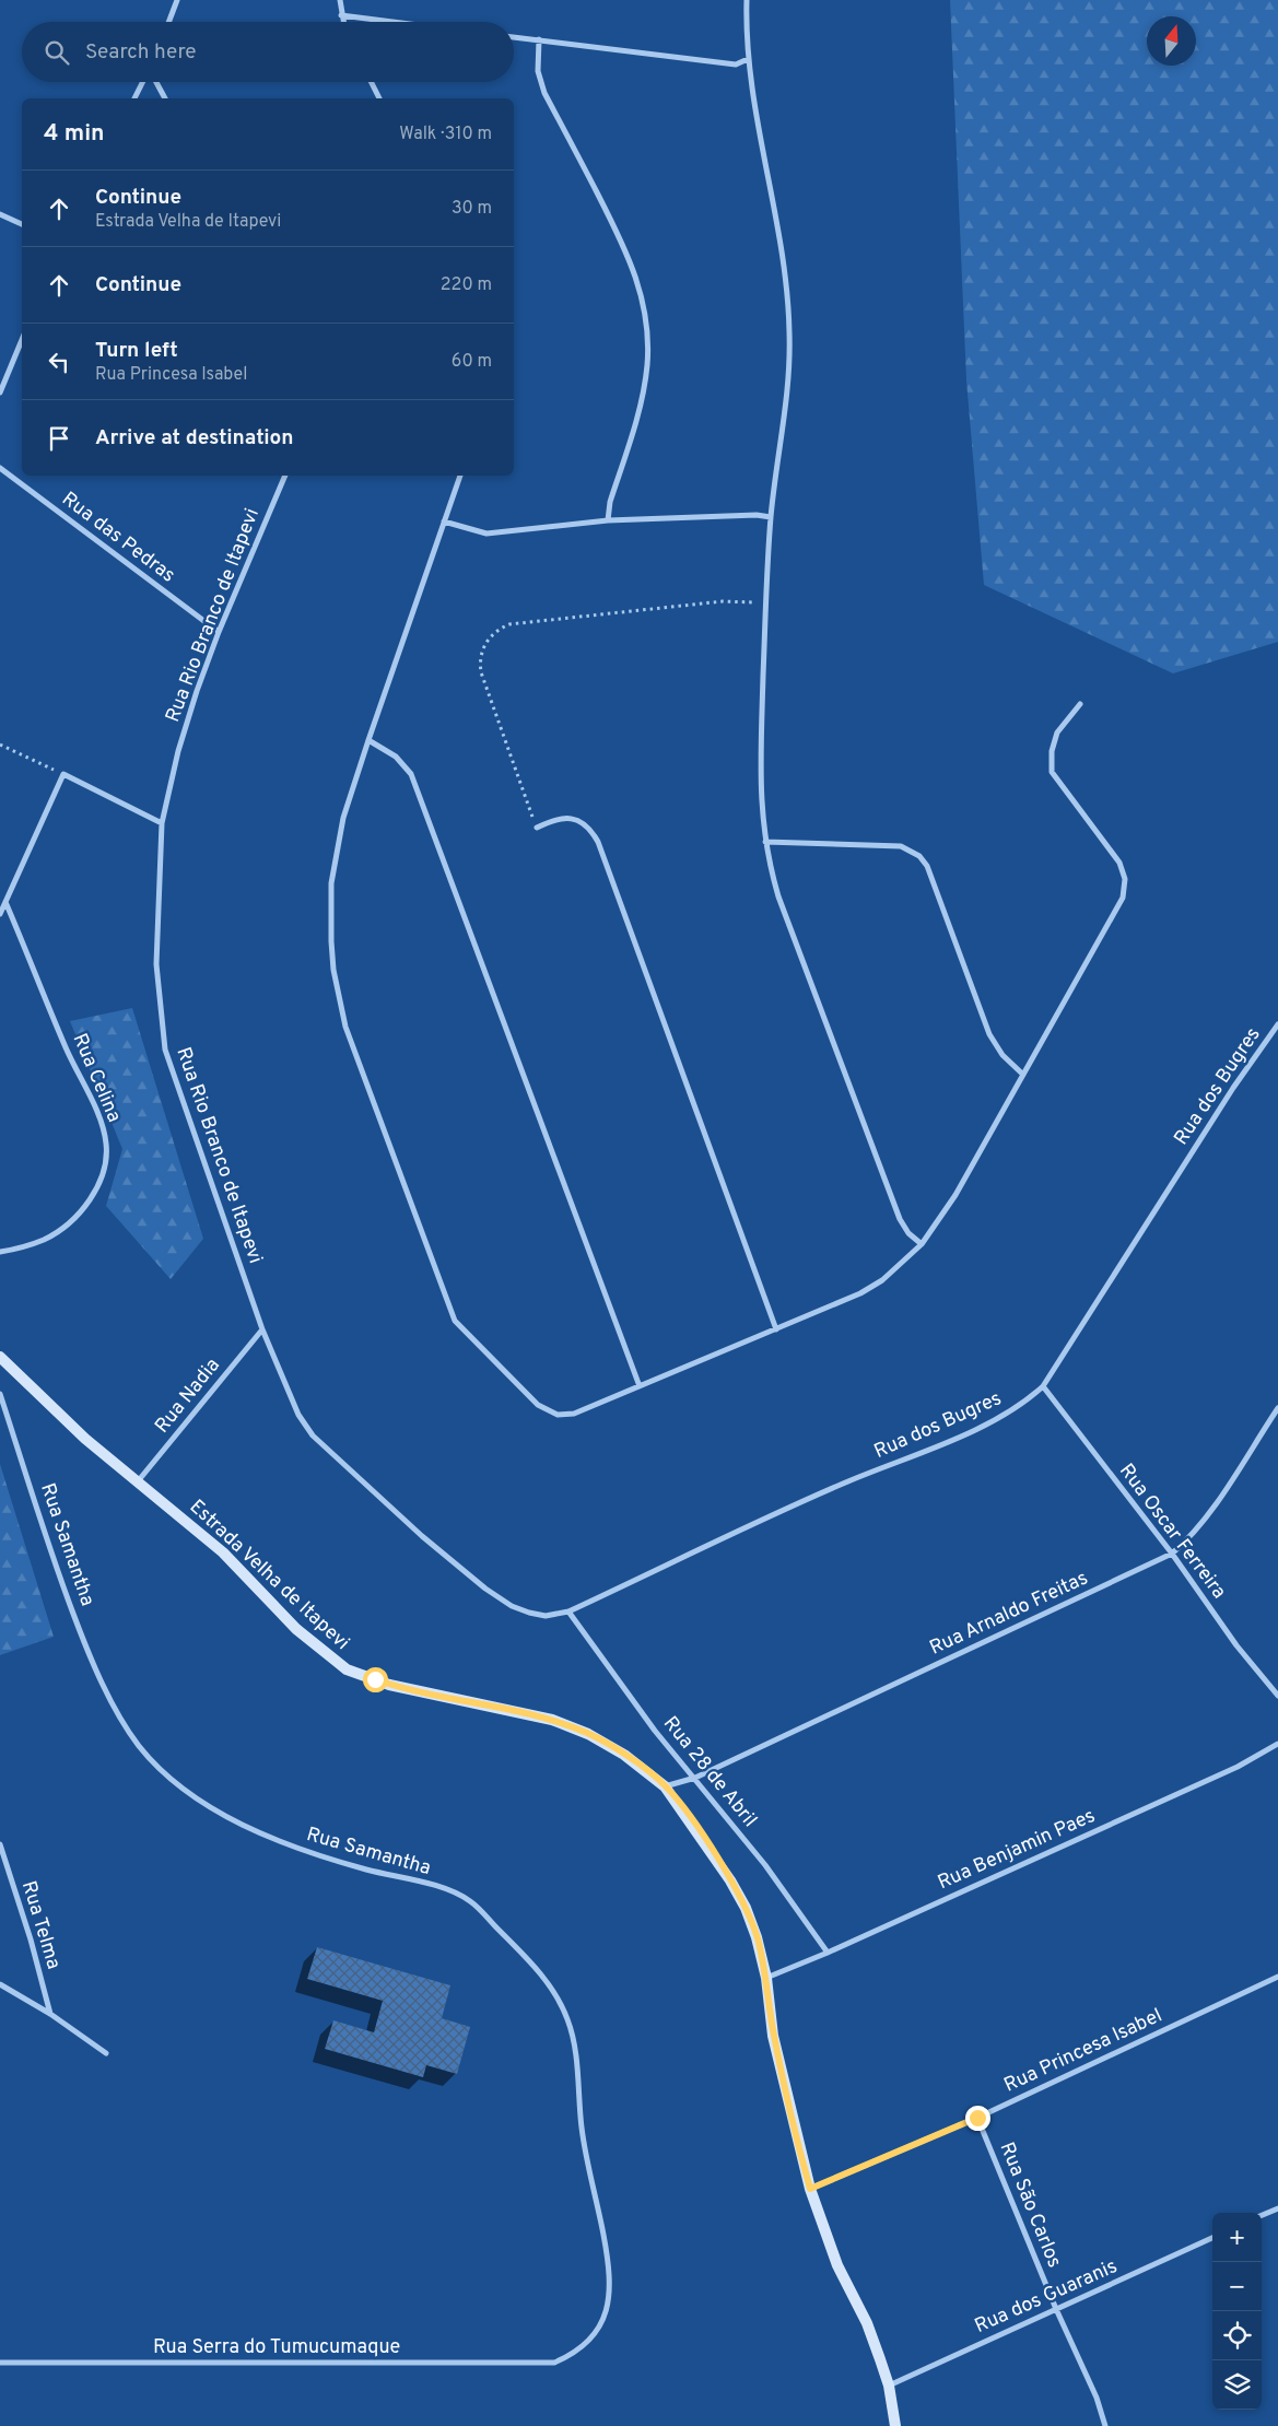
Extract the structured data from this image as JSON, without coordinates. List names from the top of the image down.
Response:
{
  "streets": {
    "street": [
      "Rua das Pedras",
      "Rua Rio Branco de Itapevi",
      "Rua Celina",
      "Rua dos Bugres",
      "Rua Nadia",
      "Rua Oscar Ferreira",
      "Rua Samantha",
      "Estrada Velha de Itapevi",
      "Rua Arnaldo Freitas",
      "Rua 28 de Abril",
      "Rua Benjamin Paes",
      "Rua Telma",
      "Rua Princesa Isabel",
      "Rua São Carlos",
      "Rua dos Guaranis",
      "Rua Serra do Tumucumaque"
    ]
  },
  "crossings": [
    ["Rua das Pedras", "Rua Rio Branco de Itapevi"],
    ["Rua Rio Branco de Itapevi", "Rua dos Bugres"],
    ["Rua Rio Branco de Itapevi", "Rua Nadia"],
    ["Rua Rio Branco de Itapevi", "Rua 28 de Abril"],
    ["Rua dos Bugres", "Rua Oscar Ferreira"],
    ["Rua dos Bugres", "Rua 28 de Abril"],
    ["Rua Nadia", "Estrada Velha de Itapevi"],
    ["Rua Oscar Ferreira", "Rua Arnaldo Freitas"],
    ["Rua Samantha", "Rua Serra do Tumucumaque"],
    ["Estrada Velha de Itapevi", "Rua Arnaldo Freitas"],
    ["Estrada Velha de Itapevi", "Rua Benjamin Paes"],
    ["Estrada Velha de Itapevi", "Rua Princesa Isabel"],
    ["Estrada Velha de Itapevi", "Rua dos Guaranis"],
    ["Rua Arnaldo Freitas", "Rua 28 de Abril"],
    ["Rua 28 de Abril", "Rua Benjamin Paes"],
    ["Rua Princesa Isabel", "Rua São Carlos"],
    ["Rua São Carlos", "Rua dos Guaranis"]
  ],
  "north": "top",
  "page": {
    "search": "Search here",
    "heading": ["4 min", "Walk · 310 m"],
    "list": [
      ["Continue", "Estrada Velha de Itapevi", "30 m"],
      ["Continue", "220 m"],
      ["Turn left", "Rua Princesa Isabel", "60 m"],
      "Arrive at destination"
    ],
    "map_buttons": ["+", "−"]
  }
}
